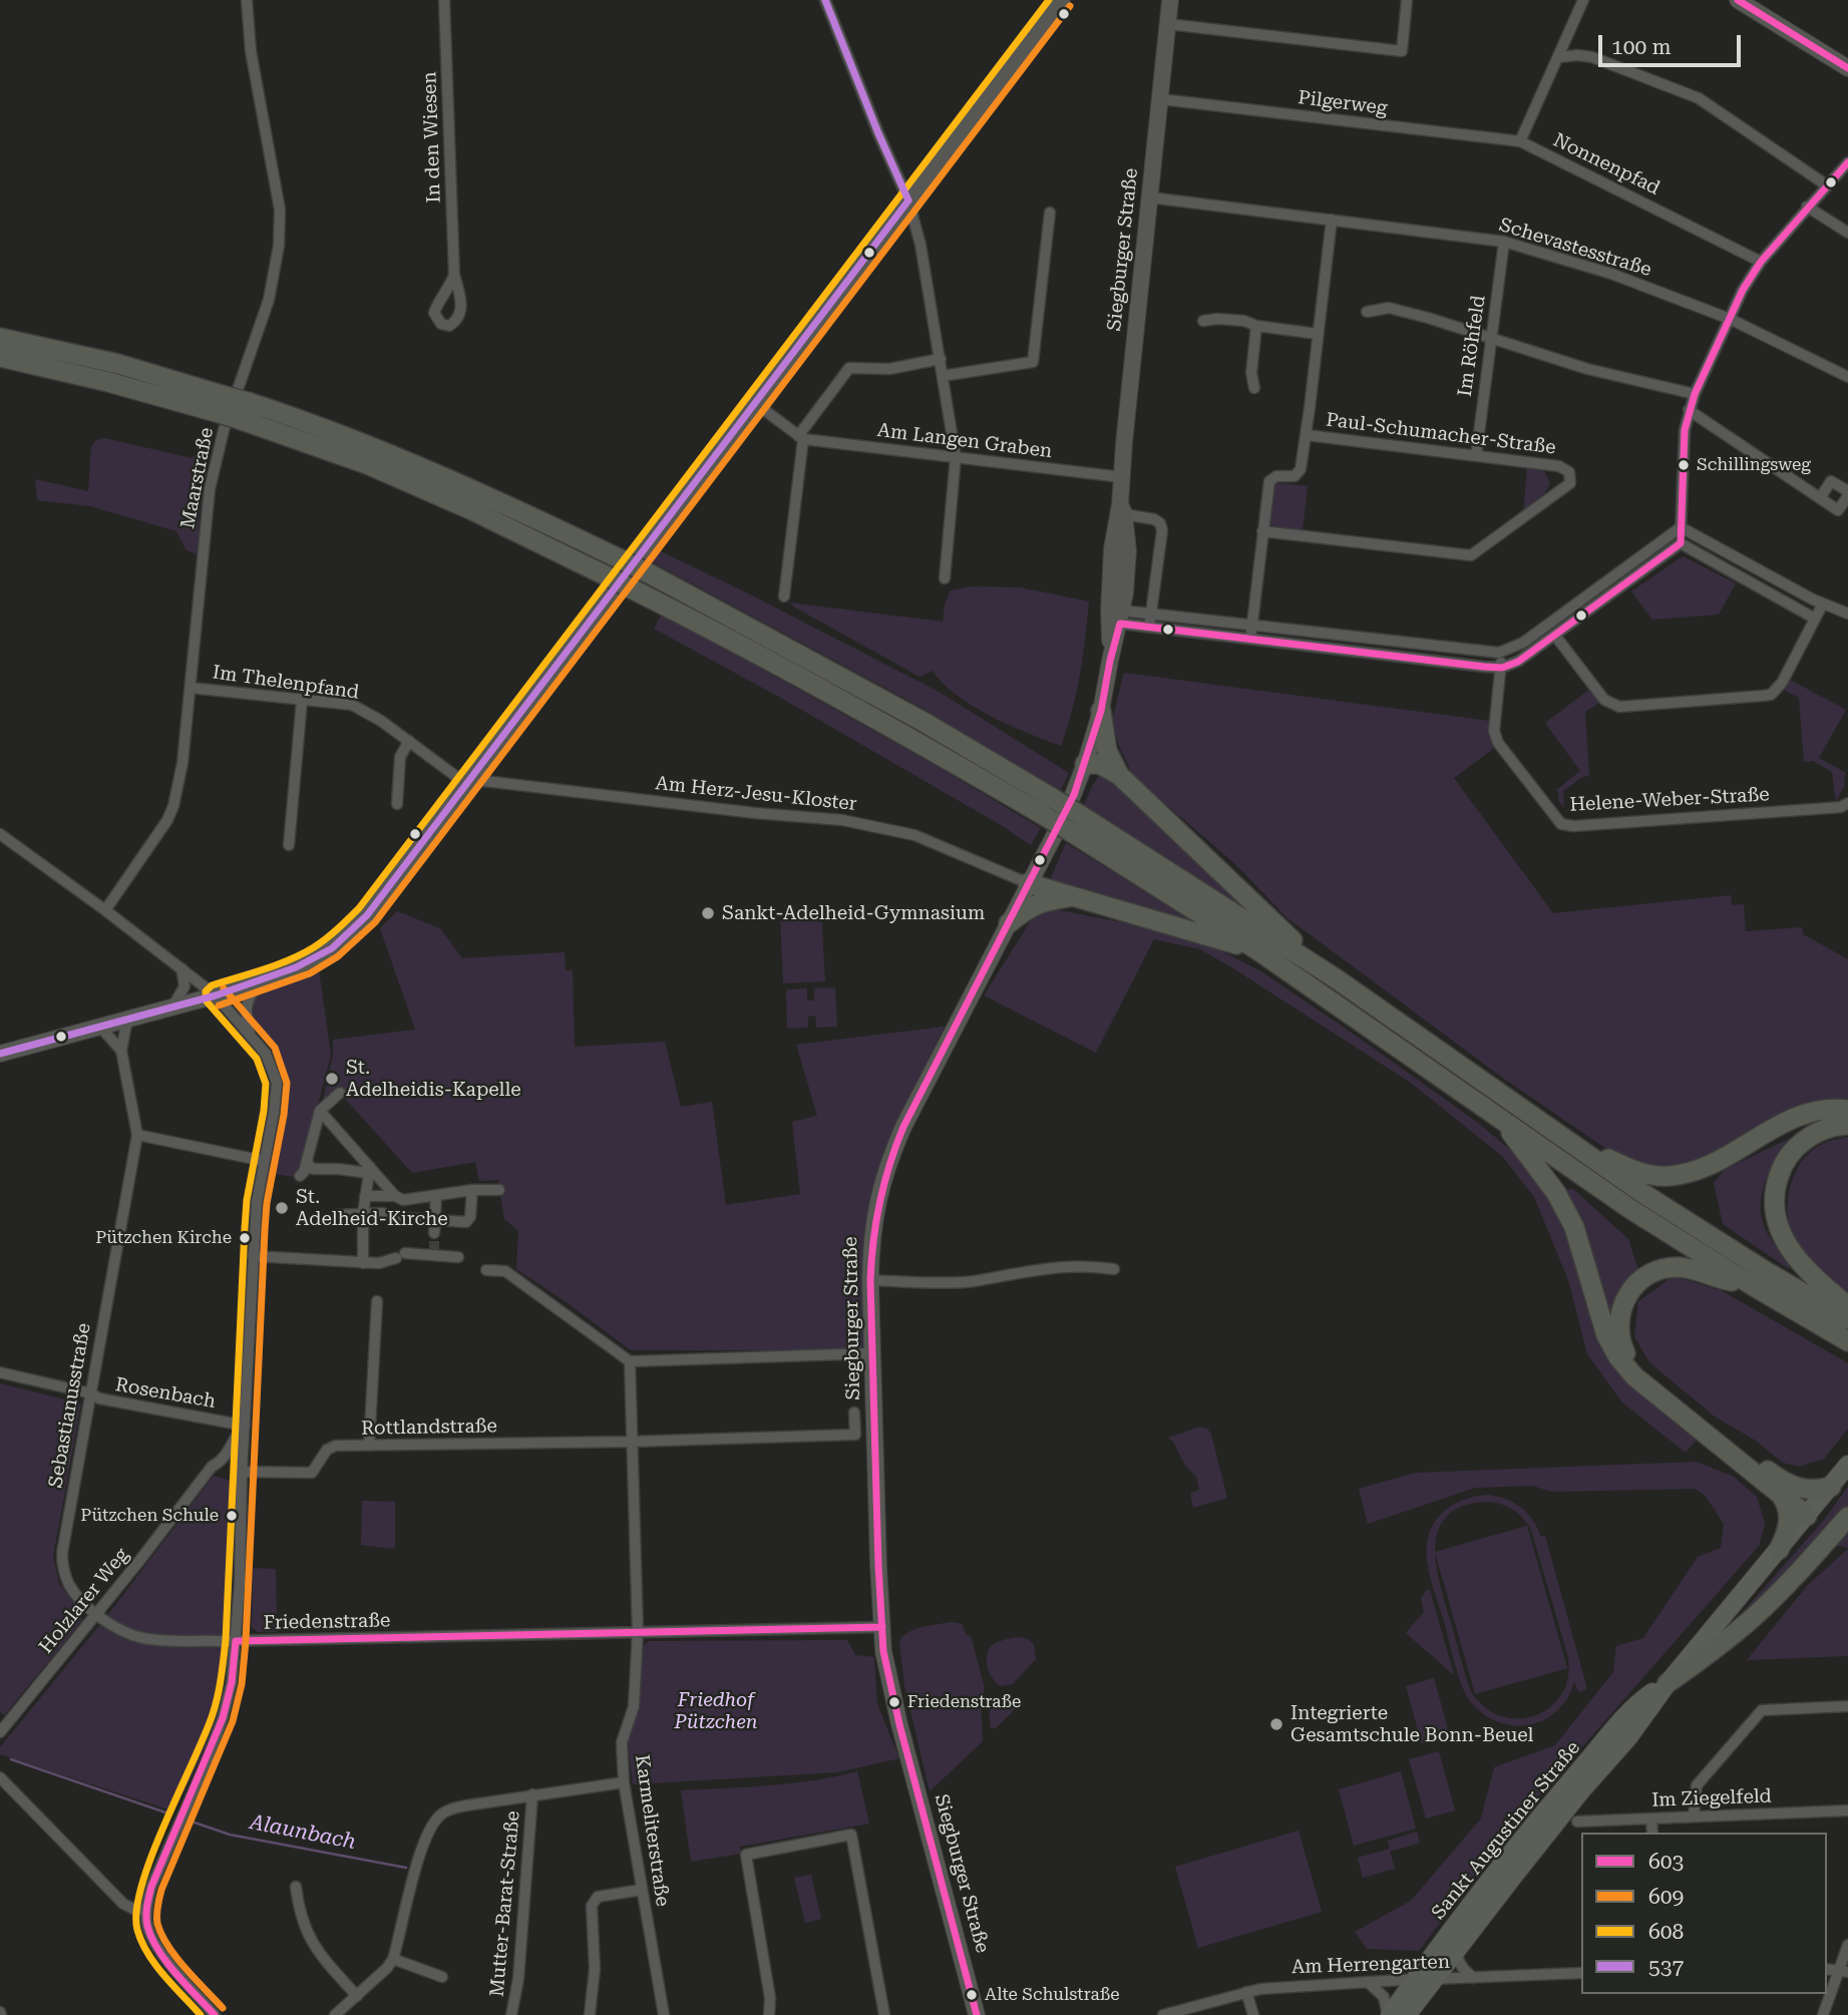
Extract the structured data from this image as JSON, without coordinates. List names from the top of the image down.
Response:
{
  "streets": {
    "main road": ["Siegburger Straße", "Sankt Augustiner Straße"],
    "street": [
      "Pilgerweg",
      "In den Wiesen",
      "Nonnenpfad",
      "Schevastesstraße",
      "Im Röhfeld",
      "Paul-Schumacher-Straße",
      "Am Langen Graben",
      "Maarstraße",
      "Im Thelenpfand",
      "Am Herz-Jesu-Kloster",
      "Helene-Weber-Straße",
      "Rosenbach",
      "Sebastianusstraße",
      "Rottlandstraße",
      "Holzlarer Weg",
      "Friedenstraße",
      "Im Ziegelfeld",
      "Karmeliterstraße",
      "Mutter-Barat-Straße",
      "Am Herrengarten"
    ]
  },
  "crossings": [
    ["Pilgerweg", "Nonnenpfad"],
    ["Pilgerweg", "Siegburger Straße"],
    ["Schevastesstraße", "Siegburger Straße"],
    ["Schevastesstraße", "Im Röhfeld"],
    ["Siegburger Straße", "Am Langen Graben"],
    ["Siegburger Straße", "Am Herz-Jesu-Kloster"],
    ["Siegburger Straße", "Friedenstraße"],
    ["Im Röhfeld", "Paul-Schumacher-Straße"],
    ["Maarstraße", "Im Thelenpfand"],
    ["Im Thelenpfand", "Am Herz-Jesu-Kloster"],
    ["Rosenbach", "Sebastianusstraße"],
    ["Rosenbach", "Holzlarer Weg"],
    ["Sebastianusstraße", "Holzlarer Weg"],
    ["Sebastianusstraße", "Friedenstraße"],
    ["Rottlandstraße", "Karmeliterstraße"],
    ["Friedenstraße", "Karmeliterstraße"],
    ["Sankt Augustiner Straße", "Am Herrengarten"]
  ],
  "water": ["Alaunbach"],
  "parks": ["Friedhof Pützchen"],
  "places": [
    "Schillingsweg",
    "Sankt-Adelheid-Gymnasium",
    "St. Adelheidis-Kapelle",
    "St. Adelheid-Kirche",
    "Pützchen Kirche",
    "Pützchen Schule",
    "Friedenstraße",
    "Integrierte Gesamtschule Bonn-Beuel",
    "Alte Schulstraße"
  ],
  "lines": [
    "transit line 603",
    "transit line 608",
    "transit line 537",
    "transit line 609"
  ],
  "legend": [
    "603",
    "609",
    "608",
    "537"
  ],
  "scale_bar": "100 m"
}
